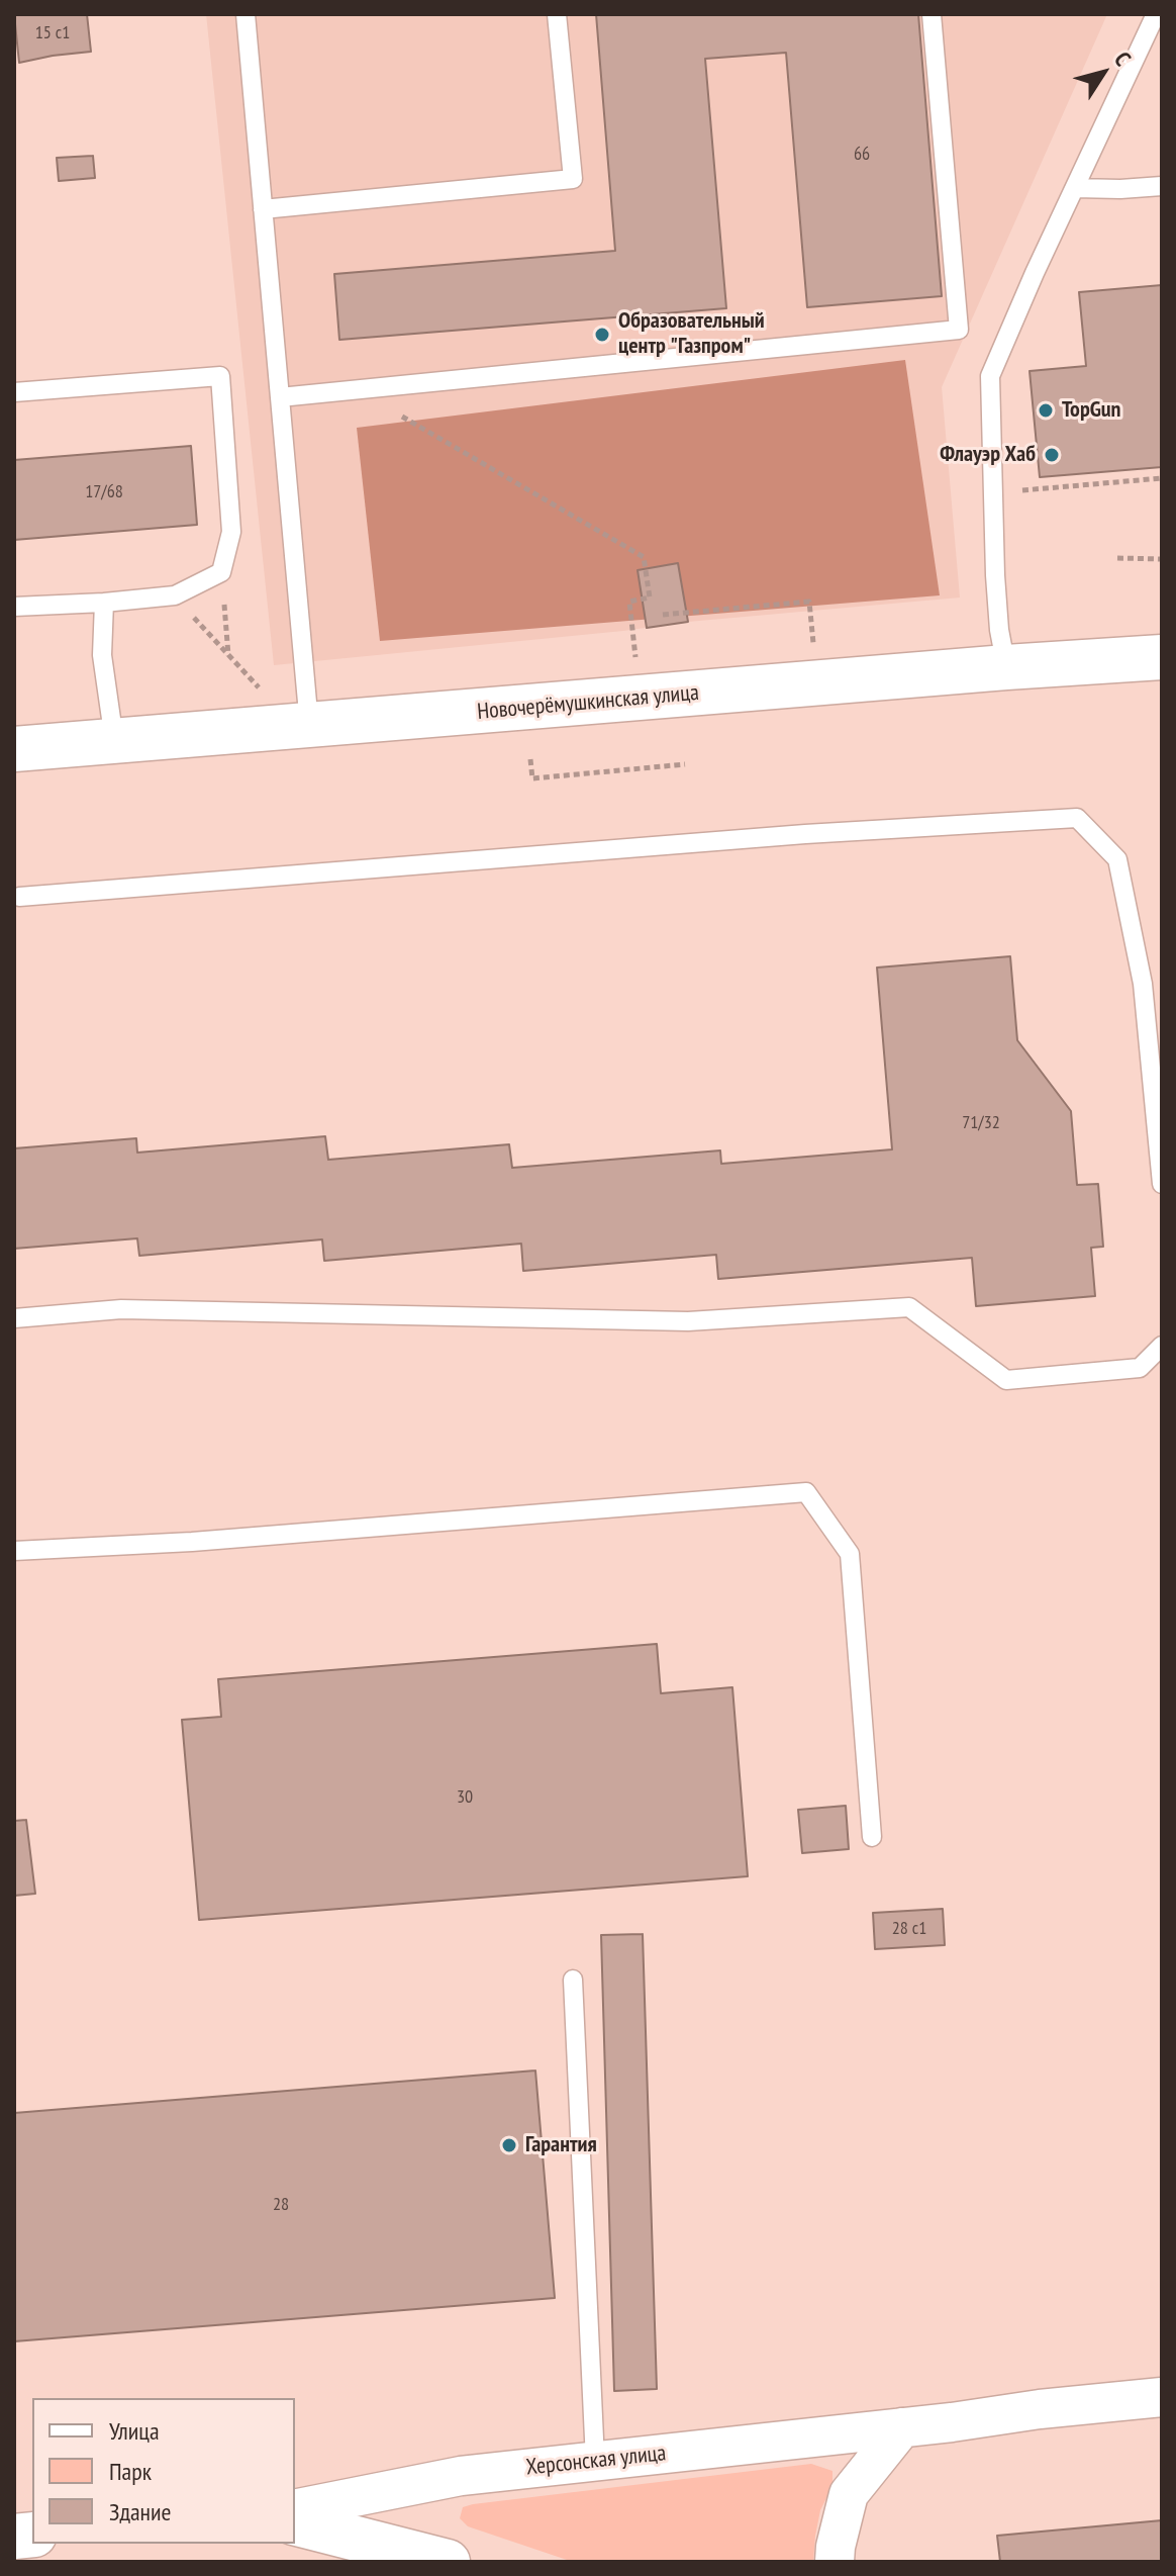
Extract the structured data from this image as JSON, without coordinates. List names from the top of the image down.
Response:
{
  "streets": {
    "street": ["Новочерёмушкинская улица", "Херсонская улица"]
  },
  "places": [
    "Образовательный центр \"Газпром\"",
    "TopGun",
    "Флауэр Хаб",
    "Гарантия"
  ],
  "house_numbers": [
    "15 с1",
    "66",
    "17/68",
    "71/32",
    "30",
    "28 с1",
    "28"
  ],
  "legend": ["Улица", "Парк", "Здание"],
  "north": "top right"
}
